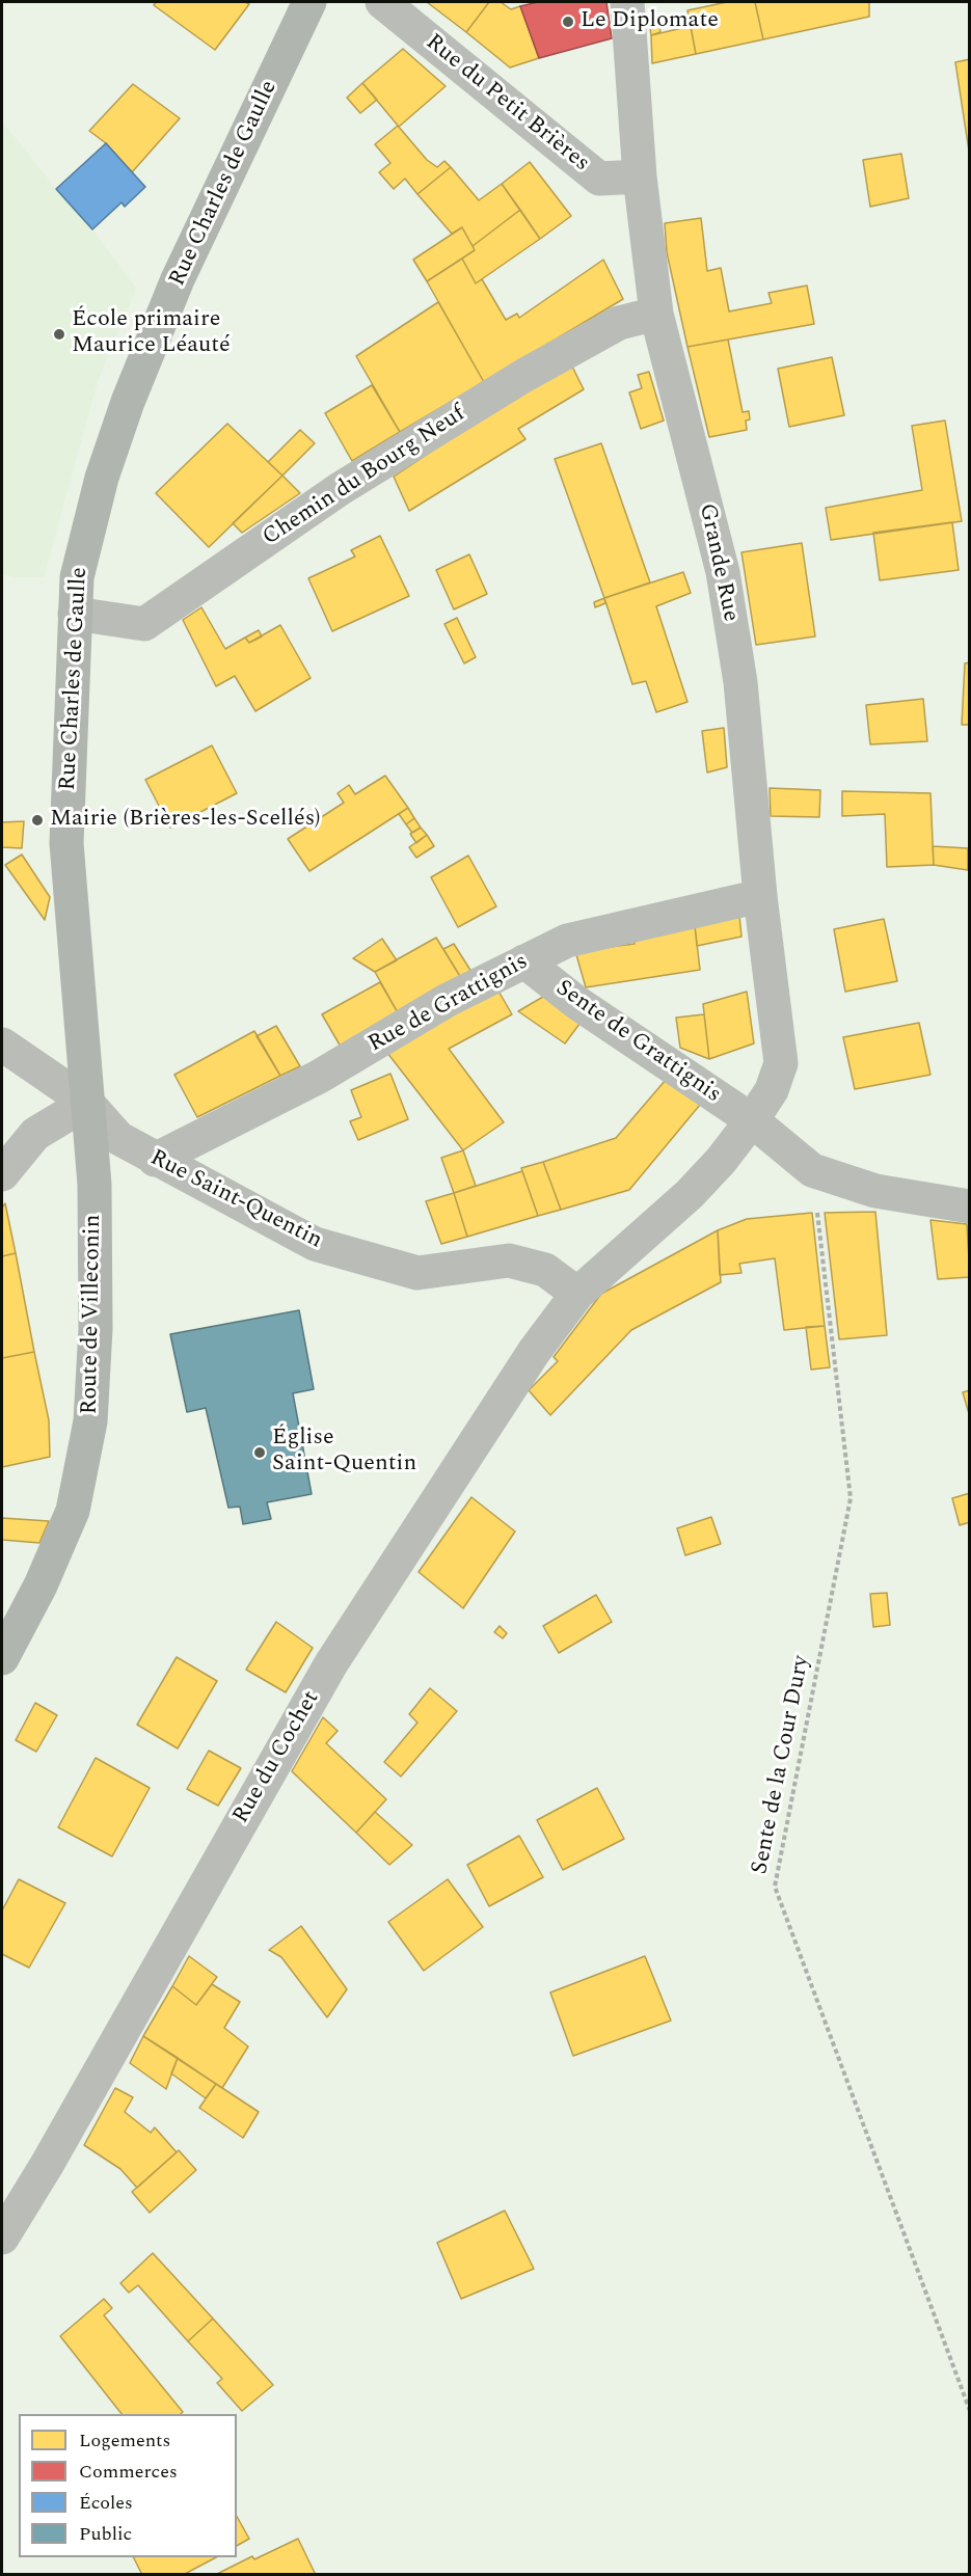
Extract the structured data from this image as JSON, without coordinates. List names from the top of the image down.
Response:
{
  "streets": {
    "main road": ["Rue Charles de Gaulle", "Route de Villeconin"],
    "street": [
      "Rue du Petit Brières",
      "Chemin du Bourg Neuf",
      "Grande Rue",
      "Rue de Grattignis",
      "Sente de Grattignis",
      "Rue Saint-Quentin",
      "Rue du Cochet"
    ],
    "path": ["Sente de la Cour Dury"]
  },
  "crossings": [
    ["Rue du Petit Brières", "Grande Rue"],
    ["Rue Charles de Gaulle", "Chemin du Bourg Neuf"],
    ["Rue Charles de Gaulle", "Rue Saint-Quentin"],
    ["Rue Charles de Gaulle", "Route de Villeconin"],
    ["Chemin du Bourg Neuf", "Grande Rue"],
    ["Grande Rue", "Rue de Grattignis"],
    ["Grande Rue", "Sente de Grattignis"],
    ["Grande Rue", "Rue du Cochet"],
    ["Rue de Grattignis", "Sente de Grattignis"],
    ["Rue de Grattignis", "Rue Saint-Quentin"],
    ["Sente de Grattignis", "Rue du Cochet"],
    ["Sente de Grattignis", "Sente de la Cour Dury"],
    ["Rue Saint-Quentin", "Route de Villeconin"],
    ["Rue Saint-Quentin", "Rue du Cochet"]
  ],
  "places": [
    "Le Diplomate",
    "École primaire Maurice Léauté",
    "Mairie (Brières-les-Scellés)",
    "Église Saint-Quentin"
  ],
  "legend": [
    "Logements",
    "Commerces",
    "Écoles",
    "Public"
  ]
}
